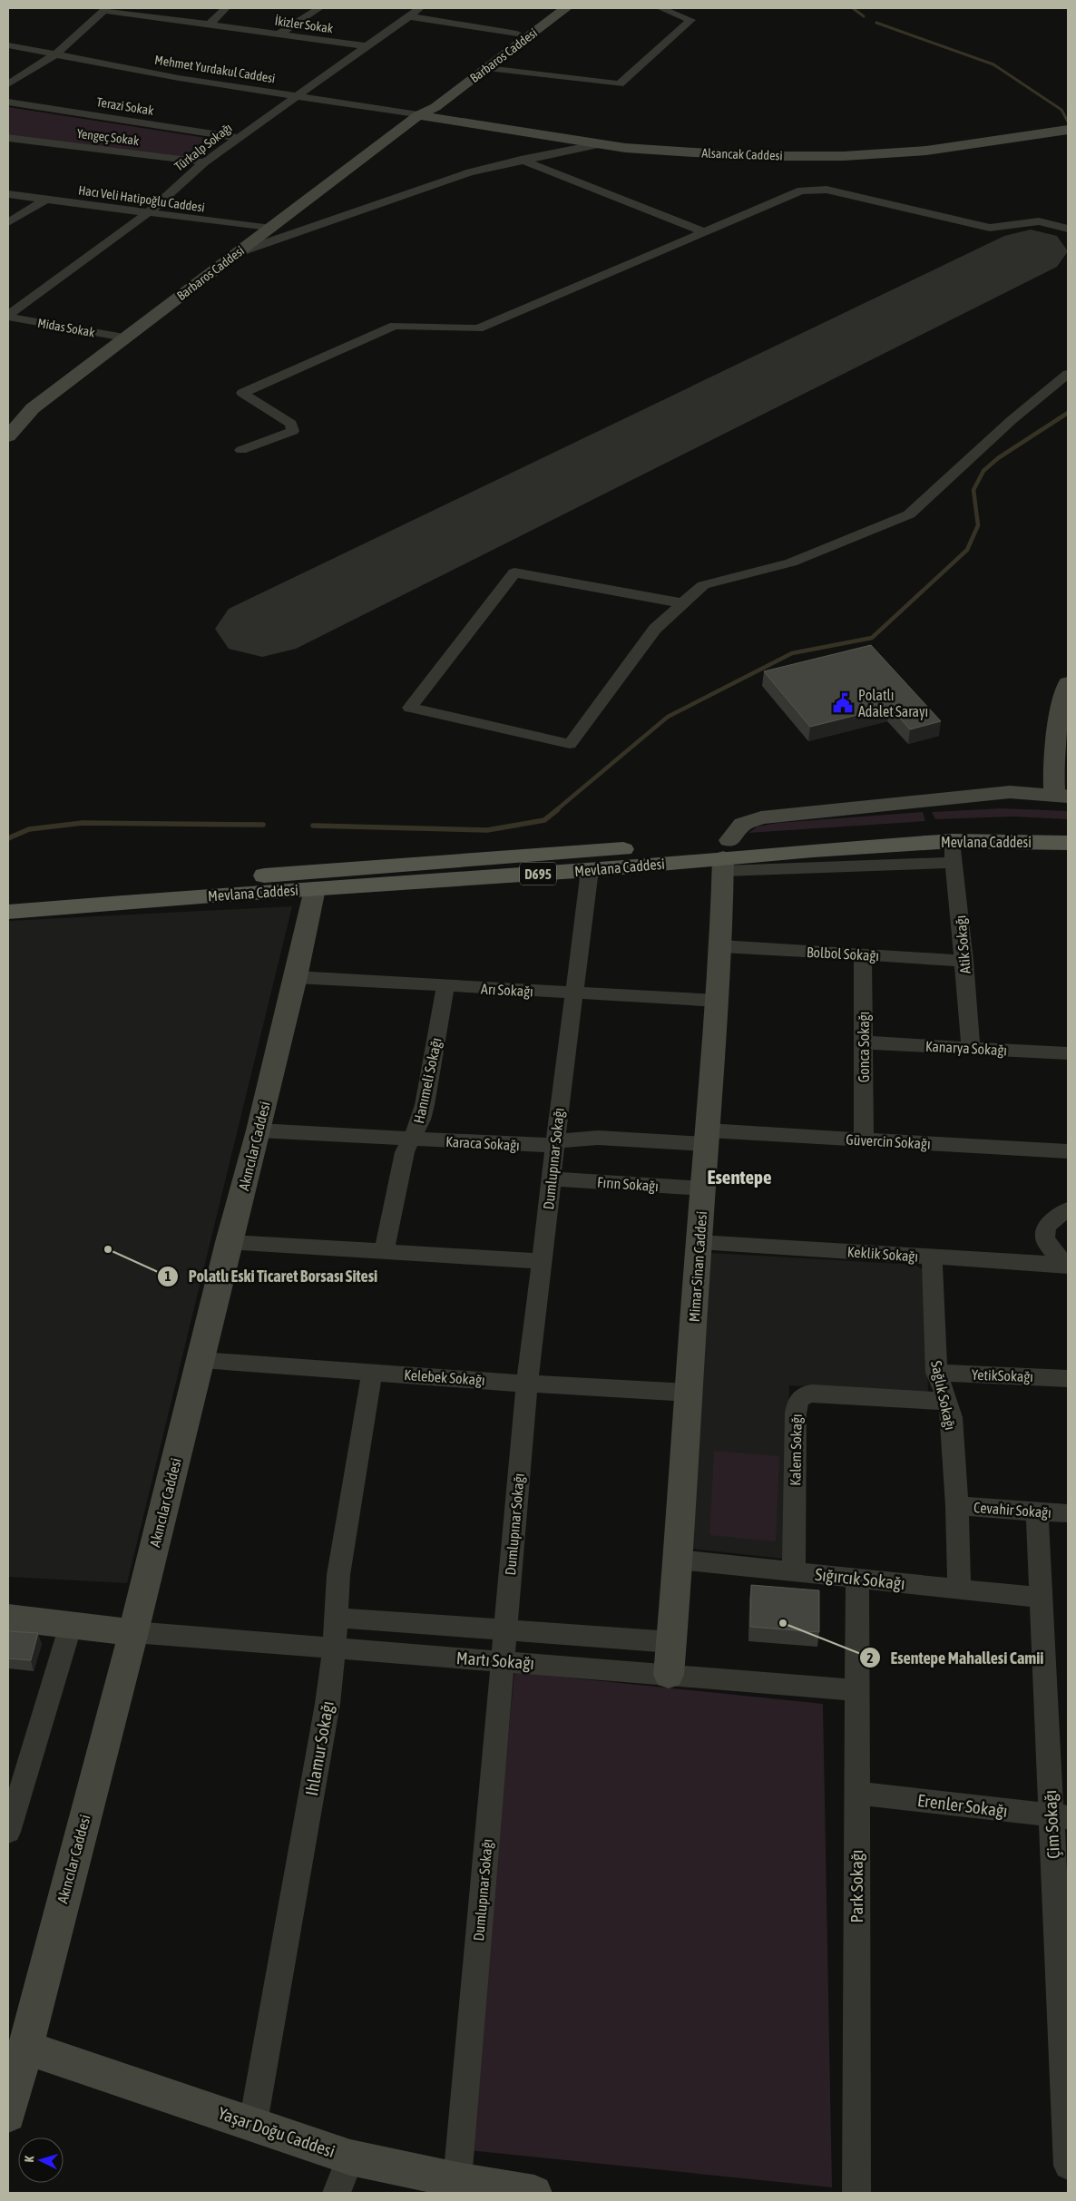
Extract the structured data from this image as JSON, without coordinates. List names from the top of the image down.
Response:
{
  "streets": {
    "main road": ["Mevlana Caddesi", "D695"],
    "street": [
      "İkizler Sokak",
      "Barbaros Caddesi",
      "Mehmet Yurdakul Caddesi",
      "Terazi Sokak",
      "Yengeç Sokak",
      "Türkalp Sokağı",
      "Alsancak Caddesi",
      "Hacı Veli Hatipoğlu Caddesi",
      "Midas Sokak",
      "Atik Sokağı",
      "Bolbol Sokağı",
      "Arı Sokağı",
      "Gonca Sokağı",
      "Kanarya Sokağı",
      "Hanımeli Sokağı",
      "Güvercin Sokağı",
      "Karaca Sokağı",
      "Akıncılar Caddesi",
      "Dumlupınar Sokağı",
      "Fırın Sokağı",
      "Keklik Sokağı",
      "Mimar Sinan Caddesi",
      "YetikSokağı",
      "Kelebek Sokağı",
      "Sağlık Sokağı",
      "Kalem Sokağı",
      "Cevahir Sokağı",
      "Sığırcık Sokağı",
      "Martı Sokağı",
      "Ihlamur Sokağı",
      "Erenler Sokağı",
      "Çim Sokağı",
      "Park Sokağı",
      "Yaşar Doğu Caddesi"
    ]
  },
  "crossings": [
    ["İkizler Sokak", "Türkalp Sokağı"],
    ["Barbaros Caddesi", "Mehmet Yurdakul Caddesi"],
    ["Barbaros Caddesi", "Alsancak Caddesi"],
    ["Barbaros Caddesi", "Hacı Veli Hatipoğlu Caddesi"],
    ["Barbaros Caddesi", "Midas Sokak"],
    ["Mehmet Yurdakul Caddesi", "Türkalp Sokağı"],
    ["Mehmet Yurdakul Caddesi", "Alsancak Caddesi"],
    ["Terazi Sokak", "Türkalp Sokağı"],
    ["Yengeç Sokak", "Türkalp Sokağı"],
    ["Türkalp Sokağı", "Hacı Veli Hatipoğlu Caddesi"],
    ["Türkalp Sokağı", "Midas Sokak"],
    ["Mevlana Caddesi", "Atik Sokağı"],
    ["Mevlana Caddesi", "Akıncılar Caddesi"],
    ["Mevlana Caddesi", "Dumlupınar Sokağı"],
    ["Mevlana Caddesi", "Mimar Sinan Caddesi"],
    ["Atik Sokağı", "Bolbol Sokağı"],
    ["Atik Sokağı", "Kanarya Sokağı"],
    ["Bolbol Sokağı", "Gonca Sokağı"],
    ["Bolbol Sokağı", "Mimar Sinan Caddesi"],
    ["Arı Sokağı", "Hanımeli Sokağı"],
    ["Arı Sokağı", "Akıncılar Caddesi"],
    ["Arı Sokağı", "Dumlupınar Sokağı"],
    ["Arı Sokağı", "Mimar Sinan Caddesi"],
    ["Gonca Sokağı", "Kanarya Sokağı"],
    ["Gonca Sokağı", "Güvercin Sokağı"],
    ["Hanımeli Sokağı", "Karaca Sokağı"],
    ["Güvercin Sokağı", "Karaca Sokağı"],
    ["Güvercin Sokağı", "Mimar Sinan Caddesi"],
    ["Karaca Sokağı", "Akıncılar Caddesi"],
    ["Karaca Sokağı", "Dumlupınar Sokağı"],
    ["Karaca Sokağı", "Mimar Sinan Caddesi"],
    ["Akıncılar Caddesi", "Kelebek Sokağı"],
    ["Akıncılar Caddesi", "Martı Sokağı"],
    ["Akıncılar Caddesi", "Yaşar Doğu Caddesi"],
    ["Dumlupınar Sokağı", "Fırın Sokağı"],
    ["Dumlupınar Sokağı", "Kelebek Sokağı"],
    ["Dumlupınar Sokağı", "Martı Sokağı"],
    ["Dumlupınar Sokağı", "Yaşar Doğu Caddesi"],
    ["Fırın Sokağı", "Mimar Sinan Caddesi"],
    ["Keklik Sokağı", "Mimar Sinan Caddesi"],
    ["Keklik Sokağı", "Sağlık Sokağı"],
    ["Mimar Sinan Caddesi", "Kelebek Sokağı"],
    ["Mimar Sinan Caddesi", "Sığırcık Sokağı"],
    ["Mimar Sinan Caddesi", "Martı Sokağı"],
    ["YetikSokağı", "Sağlık Sokağı"],
    ["Kelebek Sokağı", "Ihlamur Sokağı"],
    ["Sağlık Sokağı", "Kalem Sokağı"],
    ["Sağlık Sokağı", "Cevahir Sokağı"],
    ["Sağlık Sokağı", "Sığırcık Sokağı"],
    ["Kalem Sokağı", "Sığırcık Sokağı"],
    ["Cevahir Sokağı", "Çim Sokağı"],
    ["Sığırcık Sokağı", "Çim Sokağı"],
    ["Sığırcık Sokağı", "Park Sokağı"],
    ["Martı Sokağı", "Ihlamur Sokağı"],
    ["Martı Sokağı", "Park Sokağı"],
    ["Ihlamur Sokağı", "Yaşar Doğu Caddesi"],
    ["Erenler Sokağı", "Çim Sokağı"],
    ["Erenler Sokağı", "Park Sokağı"]
  ],
  "districts": ["Esentepe"],
  "places": {
    "public building": ["Polatlı Adalet Sarayı"],
    "other": ["Polatlı Eski Ticaret Borsası Sitesi", "Esentepe Mahallesi Camii"]
  },
  "north": "left"
}
